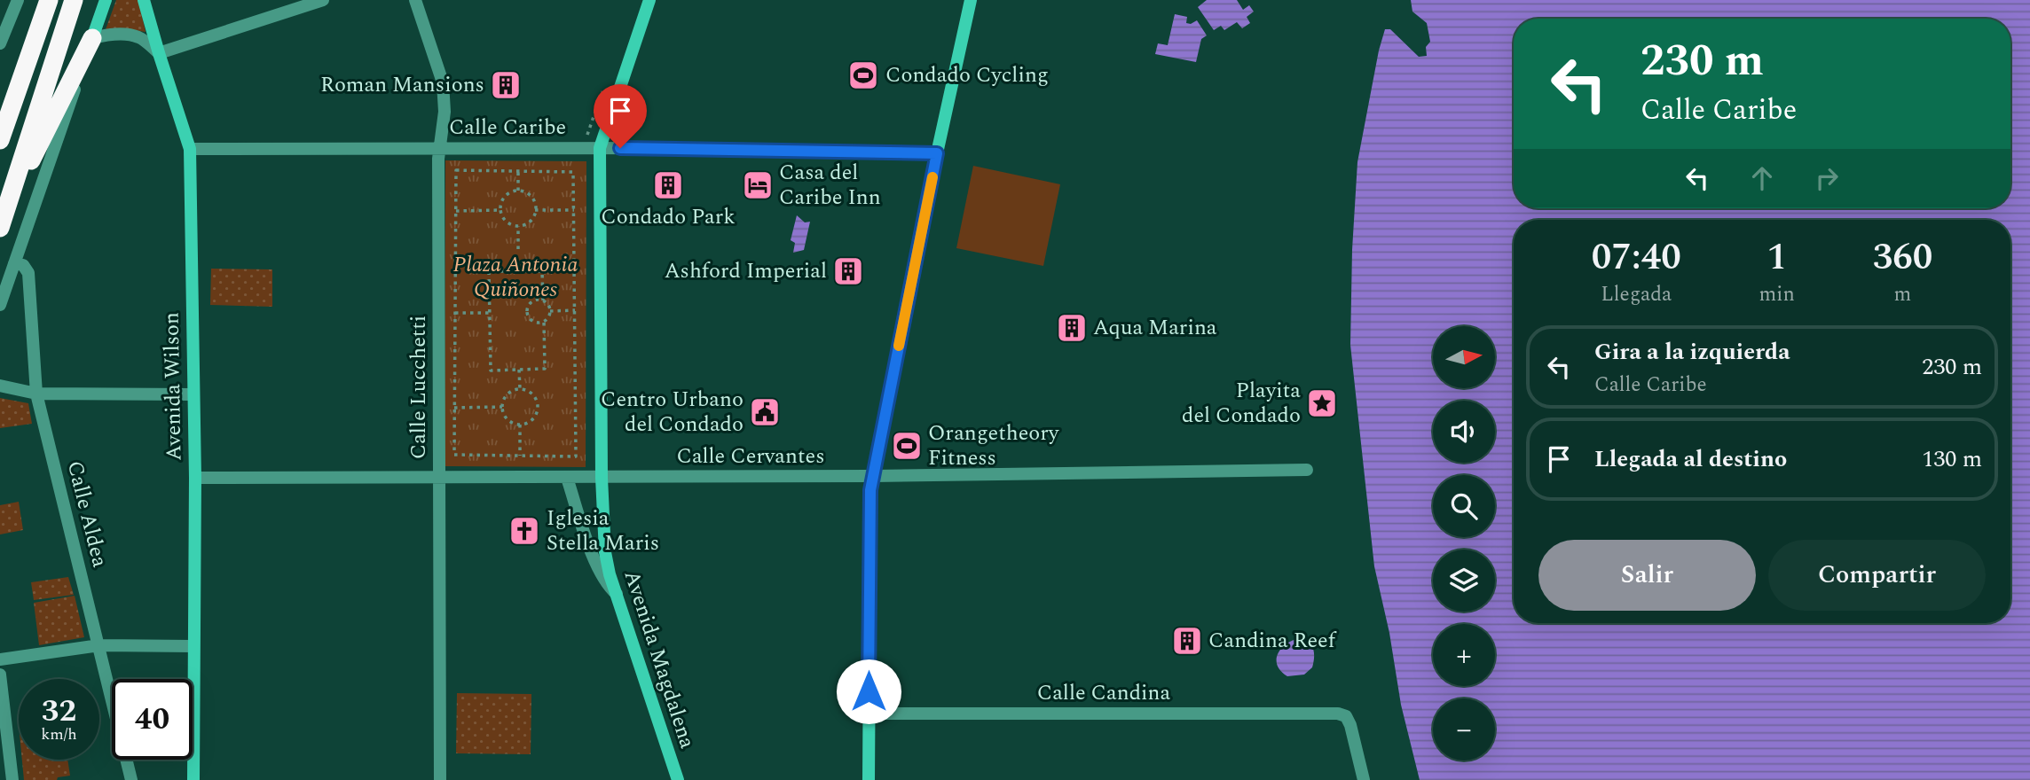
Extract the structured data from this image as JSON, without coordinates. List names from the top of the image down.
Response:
{
  "streets": {
    "street": [
      "Calle Caribe",
      "Avenida Wilson",
      "Calle Lucchetti",
      "Calle Cervantes",
      "Calle Aldea",
      "Avenida Magdalena",
      "Calle Candina"
    ]
  },
  "crossings": [
    ["Calle Caribe", "Avenida Wilson"],
    ["Calle Caribe", "Calle Lucchetti"],
    ["Calle Caribe", "Avenida Magdalena"],
    ["Avenida Wilson", "Calle Cervantes"],
    ["Calle Lucchetti", "Calle Cervantes"],
    ["Calle Cervantes", "Avenida Magdalena"]
  ],
  "parks": ["Plaza Antonia Quiñones"],
  "places": {
    "sports": ["Condado Cycling", "Orangetheory Fitness"],
    "building": [
      "Roman Mansions",
      "Condado Park",
      "Ashford Imperial",
      "Aqua Marina",
      "Candina Reef"
    ],
    "hotel": ["Casa del Caribe Inn"],
    "place": ["Playita del Condado"],
    "public building": ["Centro Urbano del Condado"],
    "church": ["Iglesia Stella Maris"]
  },
  "north": "right",
  "page": {
    "turn": ["230 m", "Calle Caribe"],
    "eta": [
      "07:40",
      "Llegada",
      "1",
      "min",
      "360",
      "m"
    ],
    "list": [
      {
        "name": "Gira a la izquierda",
        "note": "Calle Caribe",
        "value": "230 m"
      },
      {
        "name": "Llegada al destino",
        "value": "130 m"
      }
    ],
    "map_buttons": ["+", "−"],
    "buttons": ["Salir", "Compartir"],
    "speed": "32 km/h",
    "limit": "40"
  }
}
